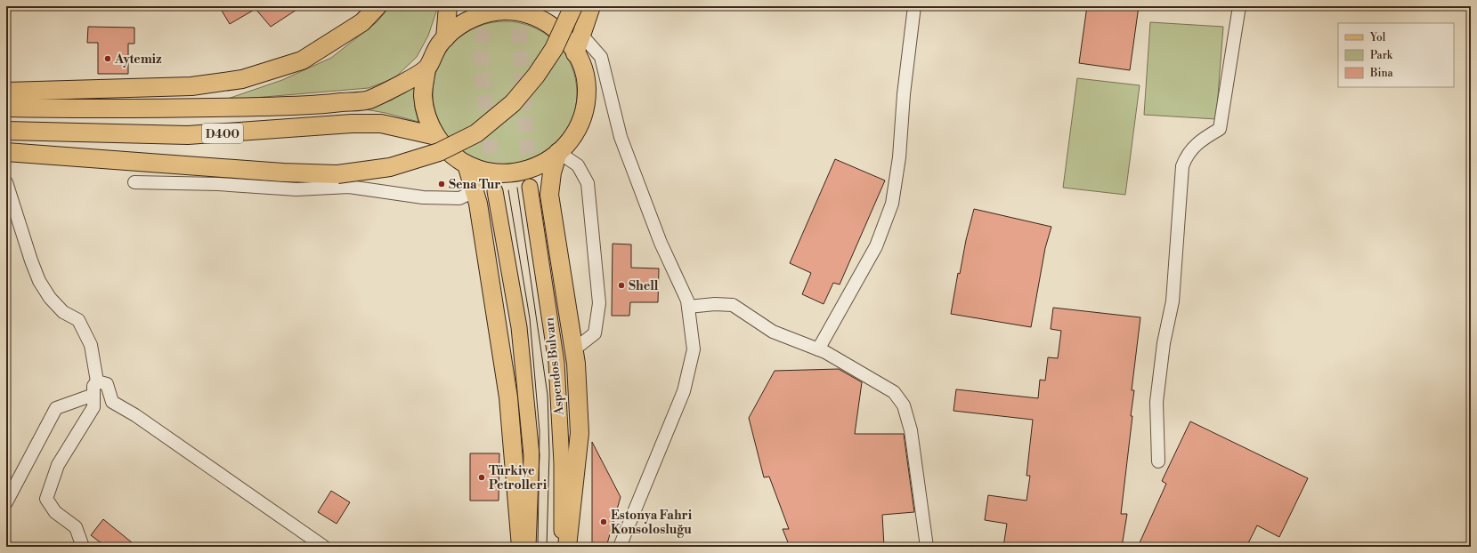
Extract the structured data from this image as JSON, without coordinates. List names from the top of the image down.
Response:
{
  "streets": {
    "highway": ["D400"],
    "main road": ["Aspendos Bulvarı"]
  },
  "places": [
    "Aytemiz",
    "Sena Tur",
    "Shell",
    "Türkiye Petrolleri",
    "Estonya Fahri Konsolosluğu"
  ],
  "legend": ["Yol", "Park", "Bina"]
}
